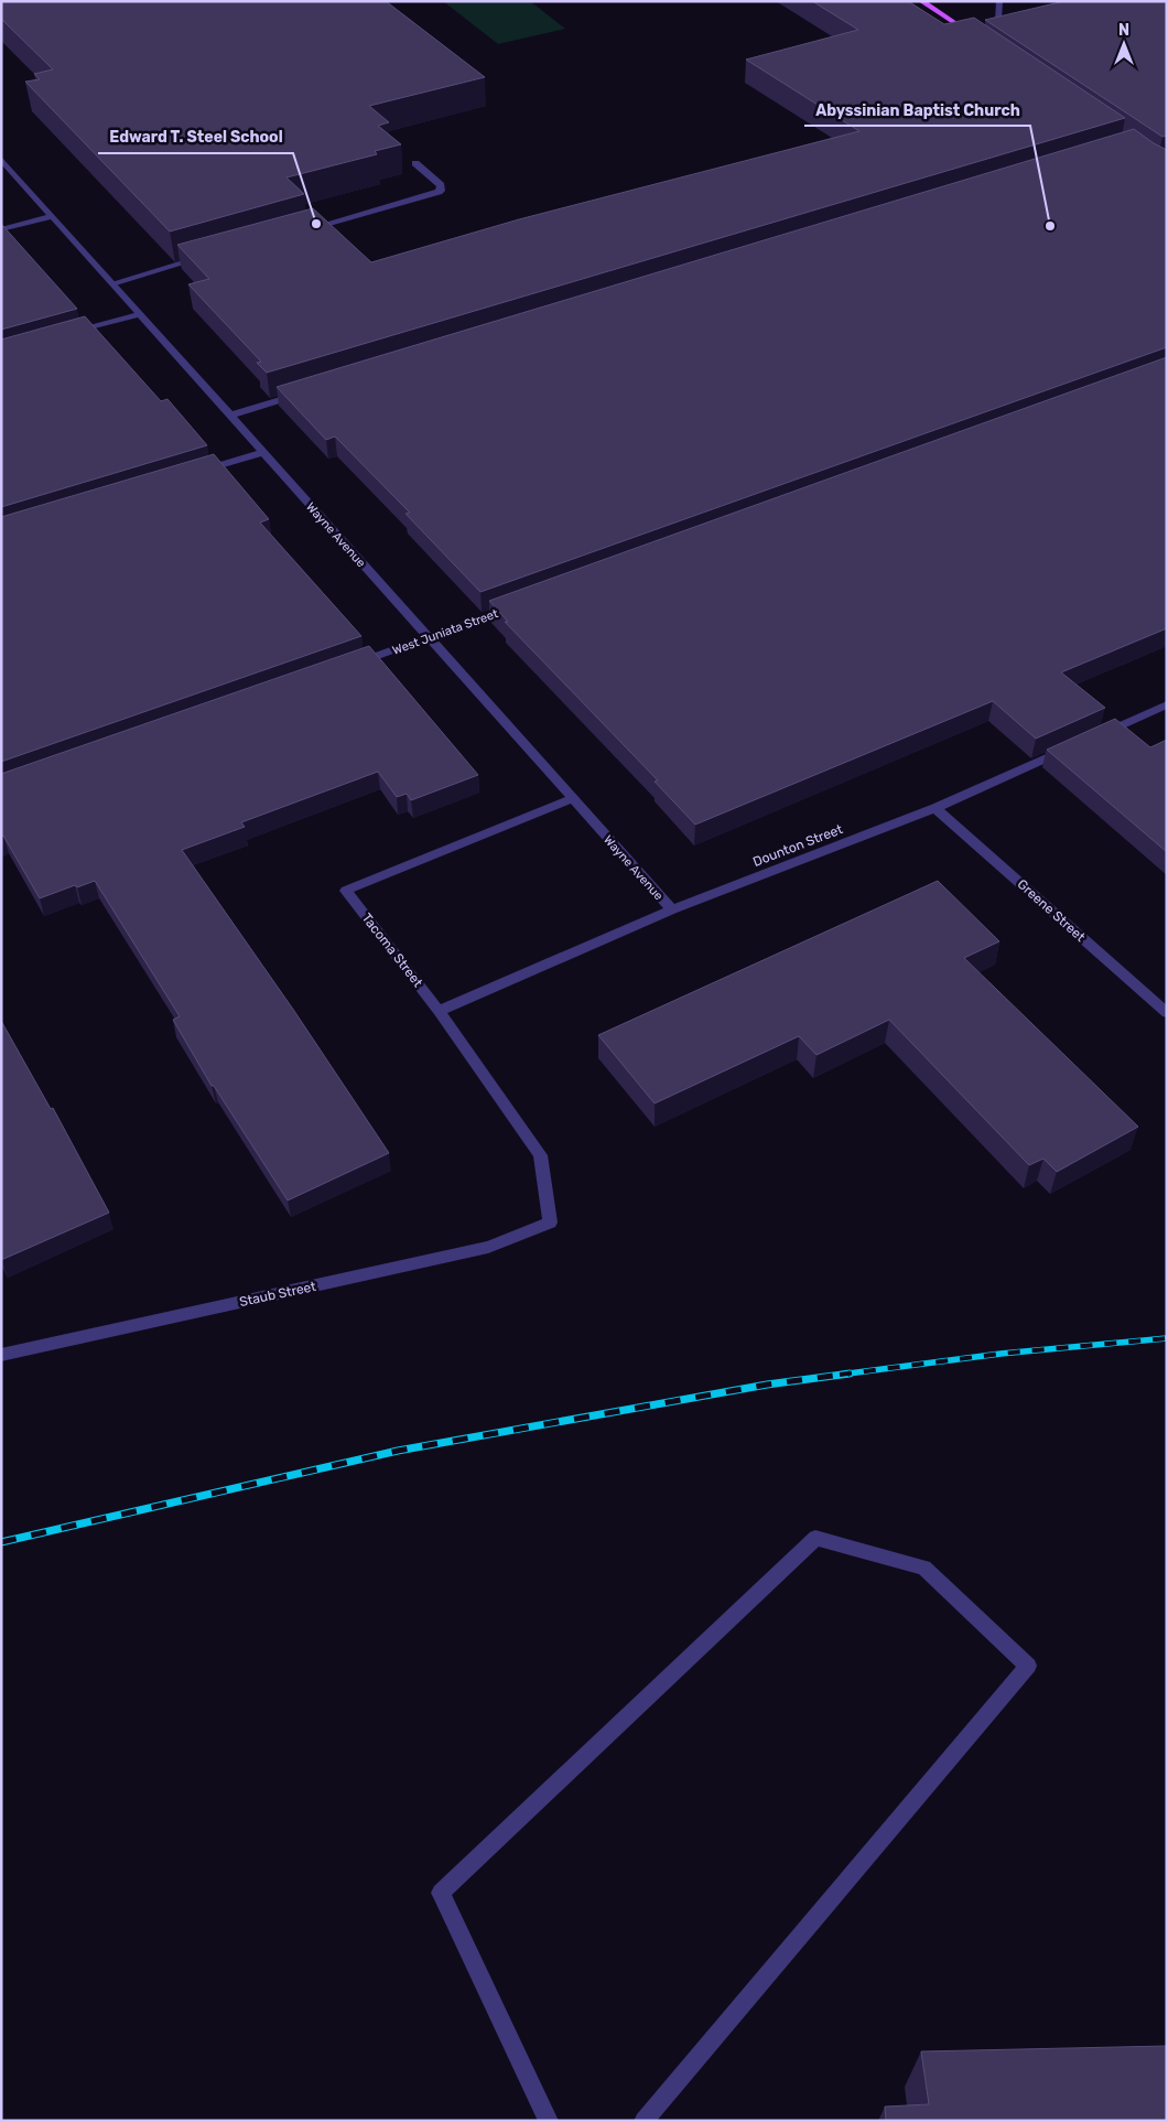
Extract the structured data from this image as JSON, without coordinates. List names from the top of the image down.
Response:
{
  "streets": {
    "street": [
      "Wayne Avenue",
      "West Juniata Street",
      "Dounton Street",
      "Greene Street",
      "Tacoma Street",
      "Staub Street"
    ]
  },
  "crossings": [
    ["Wayne Avenue", "West Juniata Street"],
    ["Wayne Avenue", "Dounton Street"],
    ["Wayne Avenue", "Tacoma Street"],
    ["Dounton Street", "Greene Street"],
    ["Dounton Street", "Tacoma Street"],
    ["Tacoma Street", "Staub Street"]
  ],
  "places": ["Edward T. Steel School", "Abyssinian Baptist Church"],
  "north": "top"
}
